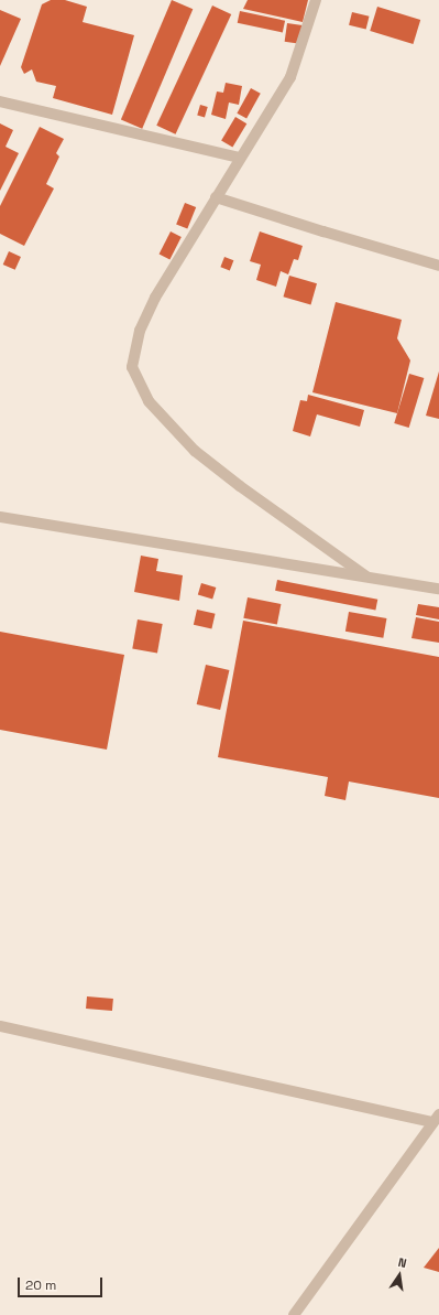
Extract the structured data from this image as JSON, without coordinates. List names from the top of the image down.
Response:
{
  "scale_bar": "20 m",
  "north": "top"
}
